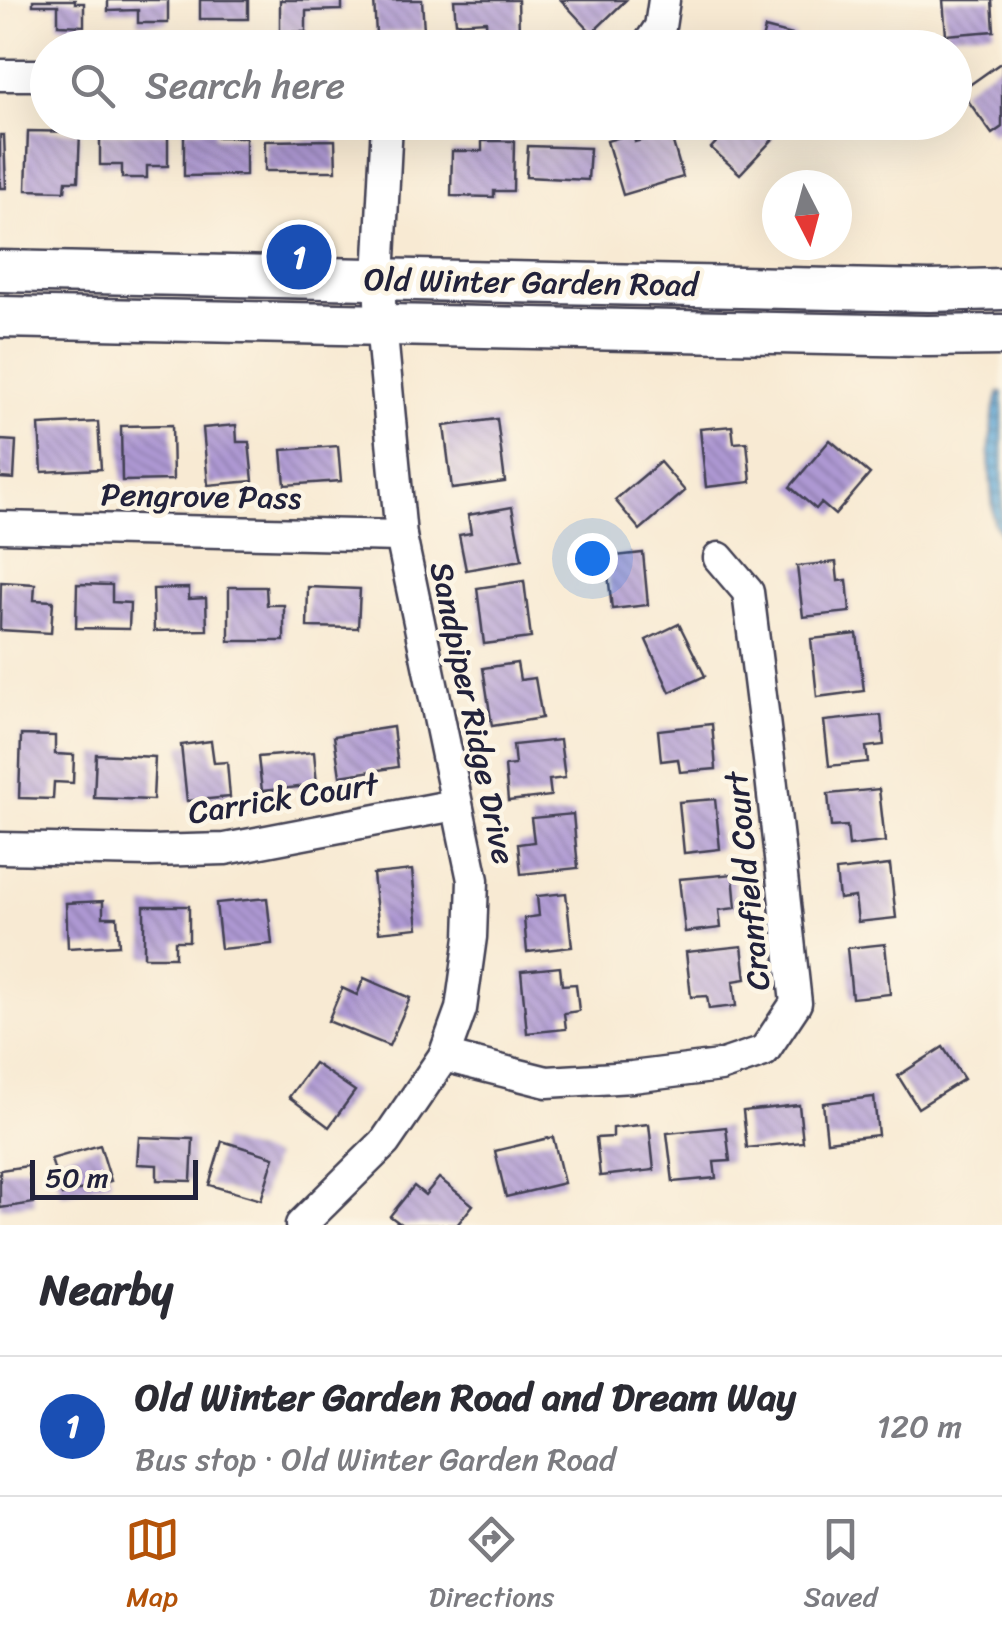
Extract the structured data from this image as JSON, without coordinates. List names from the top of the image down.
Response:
{
  "streets": {
    "main road": ["Old Winter Garden Road"],
    "street": [
      "Pengrove Pass",
      "Sandpiper Ridge Drive",
      "Carrick Court",
      "Cranfield Court"
    ]
  },
  "crossings": [
    ["Old Winter Garden Road", "Sandpiper Ridge Drive"],
    ["Pengrove Pass", "Sandpiper Ridge Drive"],
    ["Sandpiper Ridge Drive", "Carrick Court"],
    ["Sandpiper Ridge Drive", "Cranfield Court"]
  ],
  "scale_bar": "50 m",
  "north": "bottom",
  "page": {
    "search": "Search here",
    "pins": "1",
    "scale": "50 m",
    "heading": "Nearby",
    "list": [
      {
        "mark": "1",
        "name": "Old Winter Garden Road and Dream Way",
        "note": "Bus stop · Old Winter Garden Road",
        "value": "120 m"
      }
    ],
    "nav": ["Map", "Directions", "Saved"]
  }
}
